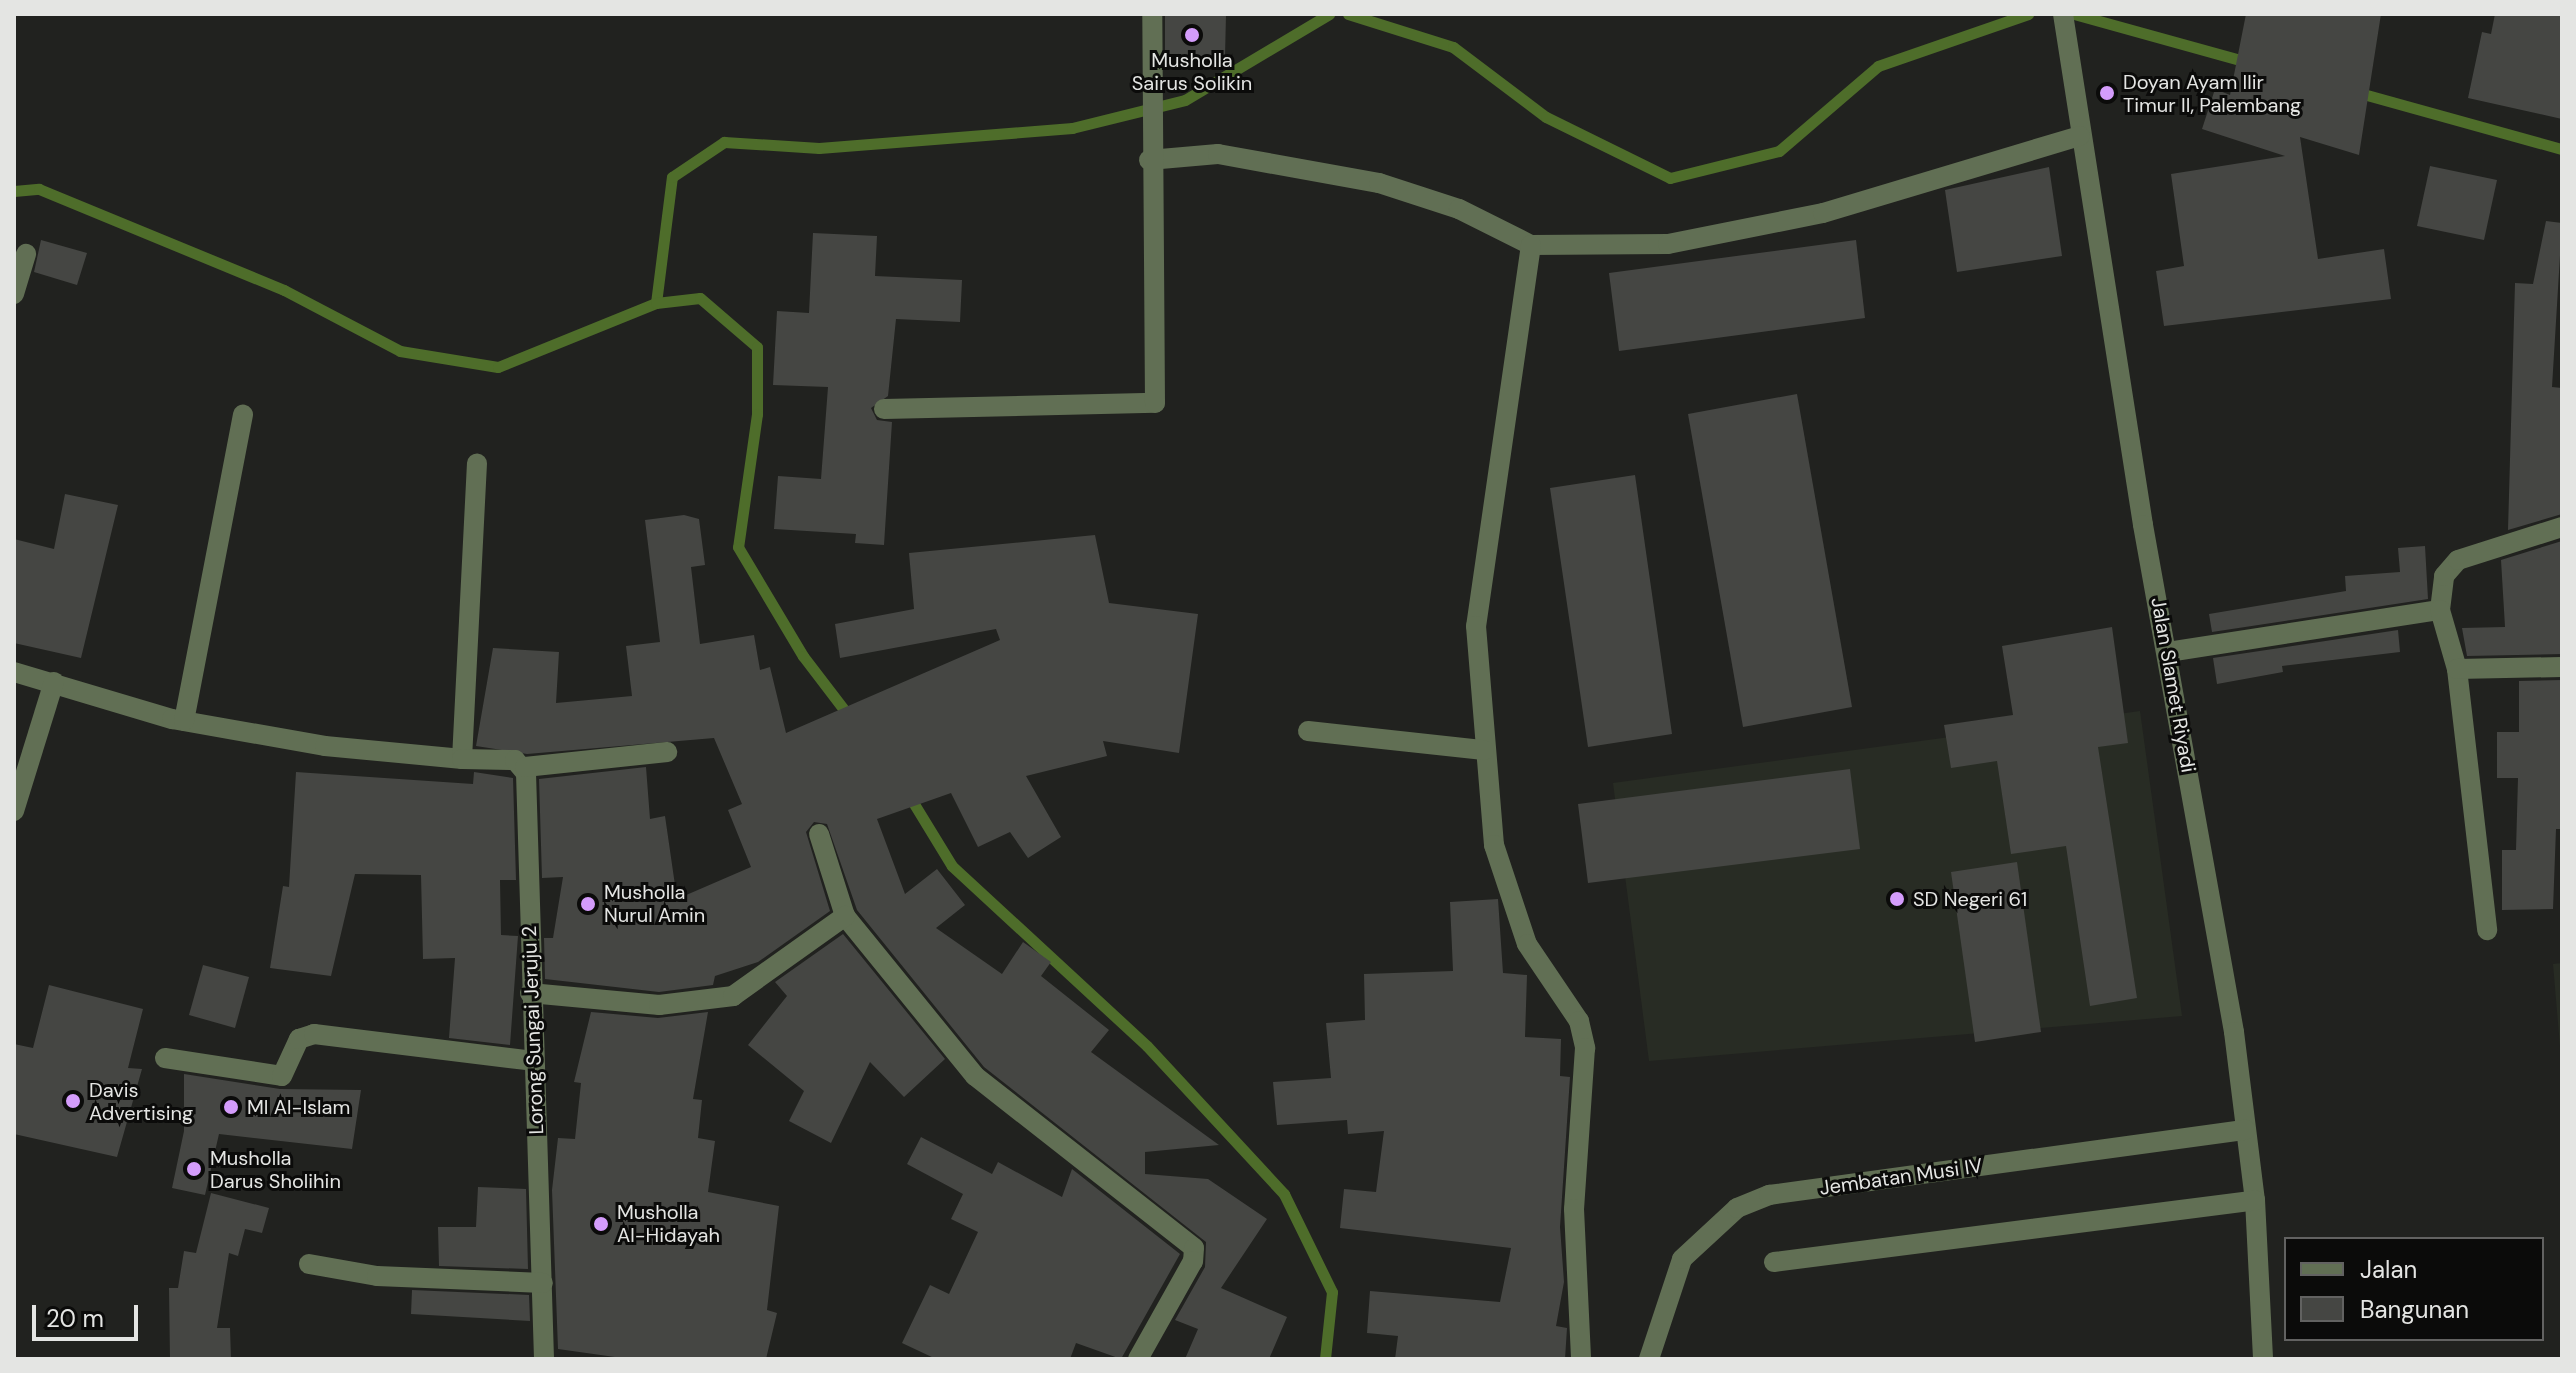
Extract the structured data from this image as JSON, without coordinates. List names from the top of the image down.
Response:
{
  "streets": {
    "street": ["Jalan Slamet Riyadi", "Lorong Sungai Jeruju 2", "Jembatan Musi IV"]
  },
  "crossings": [
    ["Jalan Slamet Riyadi", "Jembatan Musi IV"]
  ],
  "places": [
    "Musholla Sairus Solikin",
    "Doyan Ayam Ilir Timur II, Palembang",
    "SD Negeri 61",
    "Musholla Nurul Amin",
    "Davis Advertising",
    "MI Al-Islam",
    "Musholla Darus Sholihin",
    "Musholla Al-Hidayah"
  ],
  "legend": ["Jalan", "Bangunan"],
  "scale_bar": "20 m"
}
